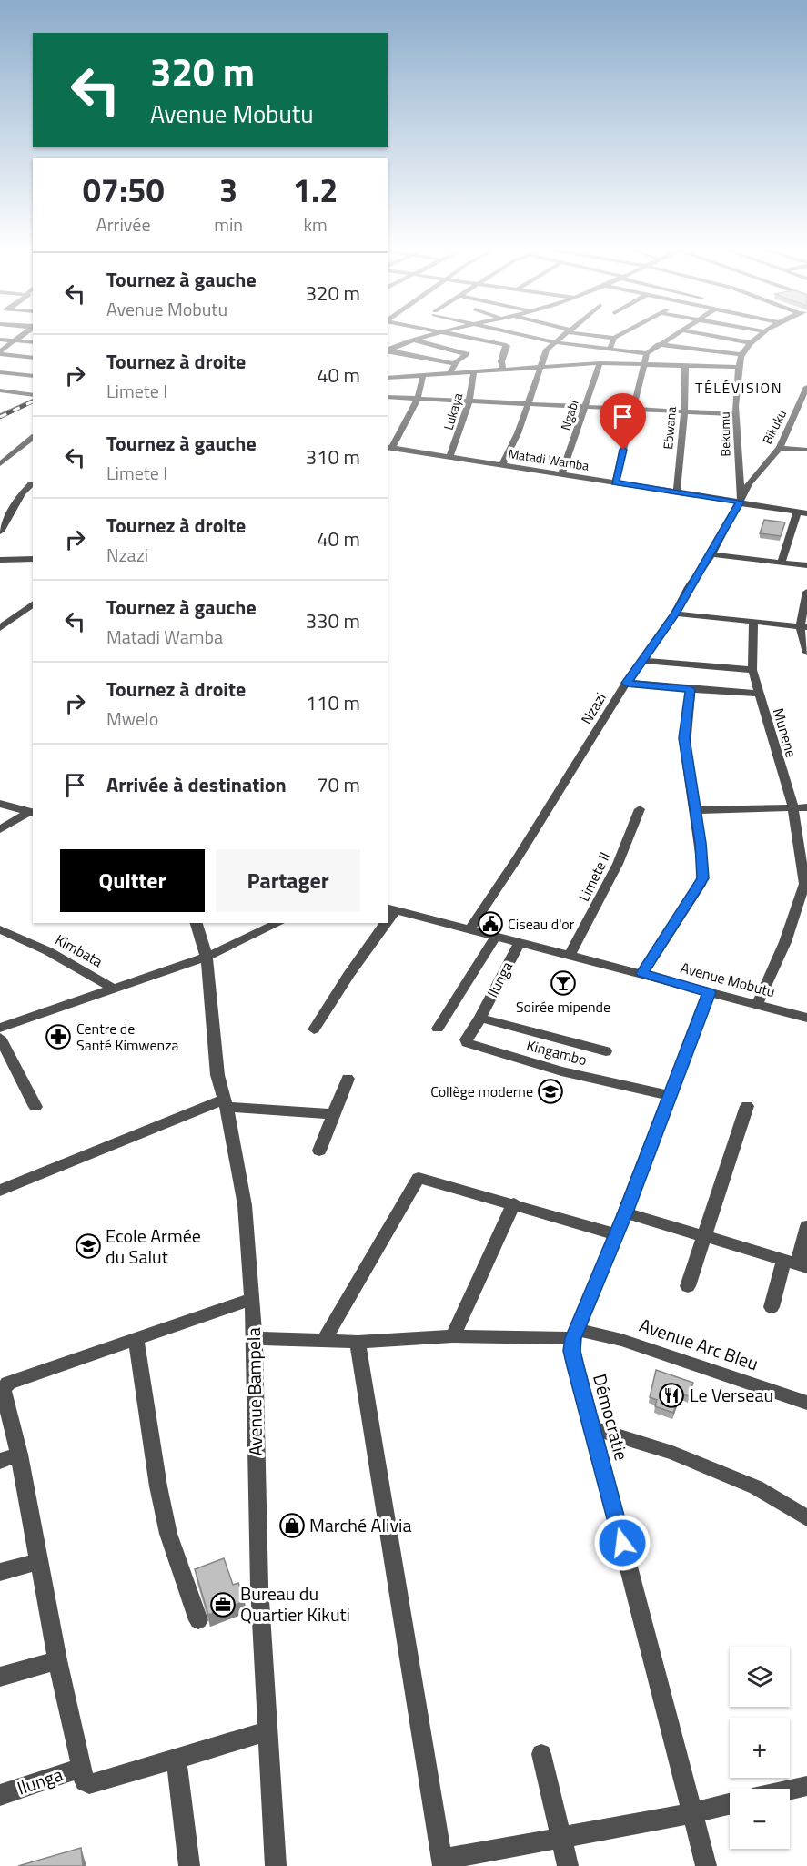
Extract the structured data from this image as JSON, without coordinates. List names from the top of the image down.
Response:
{
  "streets": {
    "street": [
      "Lukaya",
      "Ngabi",
      "Bikuku",
      "Ebwana",
      "Bekumu",
      "Matadi Wamba",
      "Nzazi",
      "Munene",
      "Limete II",
      "Kimbata",
      "Ilunga",
      "Avenue Mobutu",
      "Kingambo",
      "Avenue Arc Bleu",
      "Avenue Bampela",
      "Démocratie"
    ]
  },
  "crossings": [
    ["Lukaya", "Matadi Wamba"],
    ["Ngabi", "Matadi Wamba"],
    ["Bikuku", "Bekumu"],
    ["Bikuku", "Matadi Wamba"],
    ["Bikuku", "Nzazi"],
    ["Ebwana", "Matadi Wamba"],
    ["Bekumu", "Matadi Wamba"],
    ["Bekumu", "Nzazi"],
    ["Matadi Wamba", "Nzazi"],
    ["Nzazi", "Avenue Mobutu"],
    ["Munene", "Avenue Mobutu"],
    ["Limete II", "Avenue Mobutu"],
    ["Ilunga", "Avenue Mobutu"],
    ["Ilunga", "Kingambo"],
    ["Avenue Mobutu", "Démocratie"],
    ["Kingambo", "Démocratie"],
    ["Avenue Arc Bleu", "Avenue Bampela"],
    ["Avenue Arc Bleu", "Démocratie"]
  ],
  "districts": ["TÉLÉVISION"],
  "places": {
    "public building": ["Ciseau d'or"],
    "bar": ["Soirée mipende"],
    "pharmacy": ["Centre de Santé Kimwenza"],
    "school or university": ["Collège moderne", "Ecole Armée du Salut"],
    "restaurant": ["Le Verseau"],
    "shop": ["Marché Alivia"],
    "office": ["Bureau du Quartier Kikuti"]
  },
  "page": {
    "turn": ["320 m", "Avenue Mobutu"],
    "eta": [
      "07:50",
      "Arrivée",
      "3",
      "min",
      "1.2",
      "km"
    ],
    "list": [
      {
        "name": "Tournez à gauche",
        "note": "Avenue Mobutu",
        "value": "320 m"
      },
      {
        "name": "Tournez à droite",
        "note": "Limete I",
        "value": "40 m"
      },
      {
        "name": "Tournez à gauche",
        "note": "Limete I",
        "value": "310 m"
      },
      {
        "name": "Tournez à droite",
        "note": "Nzazi",
        "value": "40 m"
      },
      {
        "name": "Tournez à gauche",
        "note": "Matadi Wamba",
        "value": "330 m"
      },
      {
        "name": "Tournez à droite",
        "note": "Mwelo",
        "value": "110 m"
      },
      {
        "name": "Arrivée à destination",
        "value": "70 m"
      }
    ],
    "buttons": ["Quitter", "Partager"],
    "map_buttons": ["+", "−"]
  }
}
